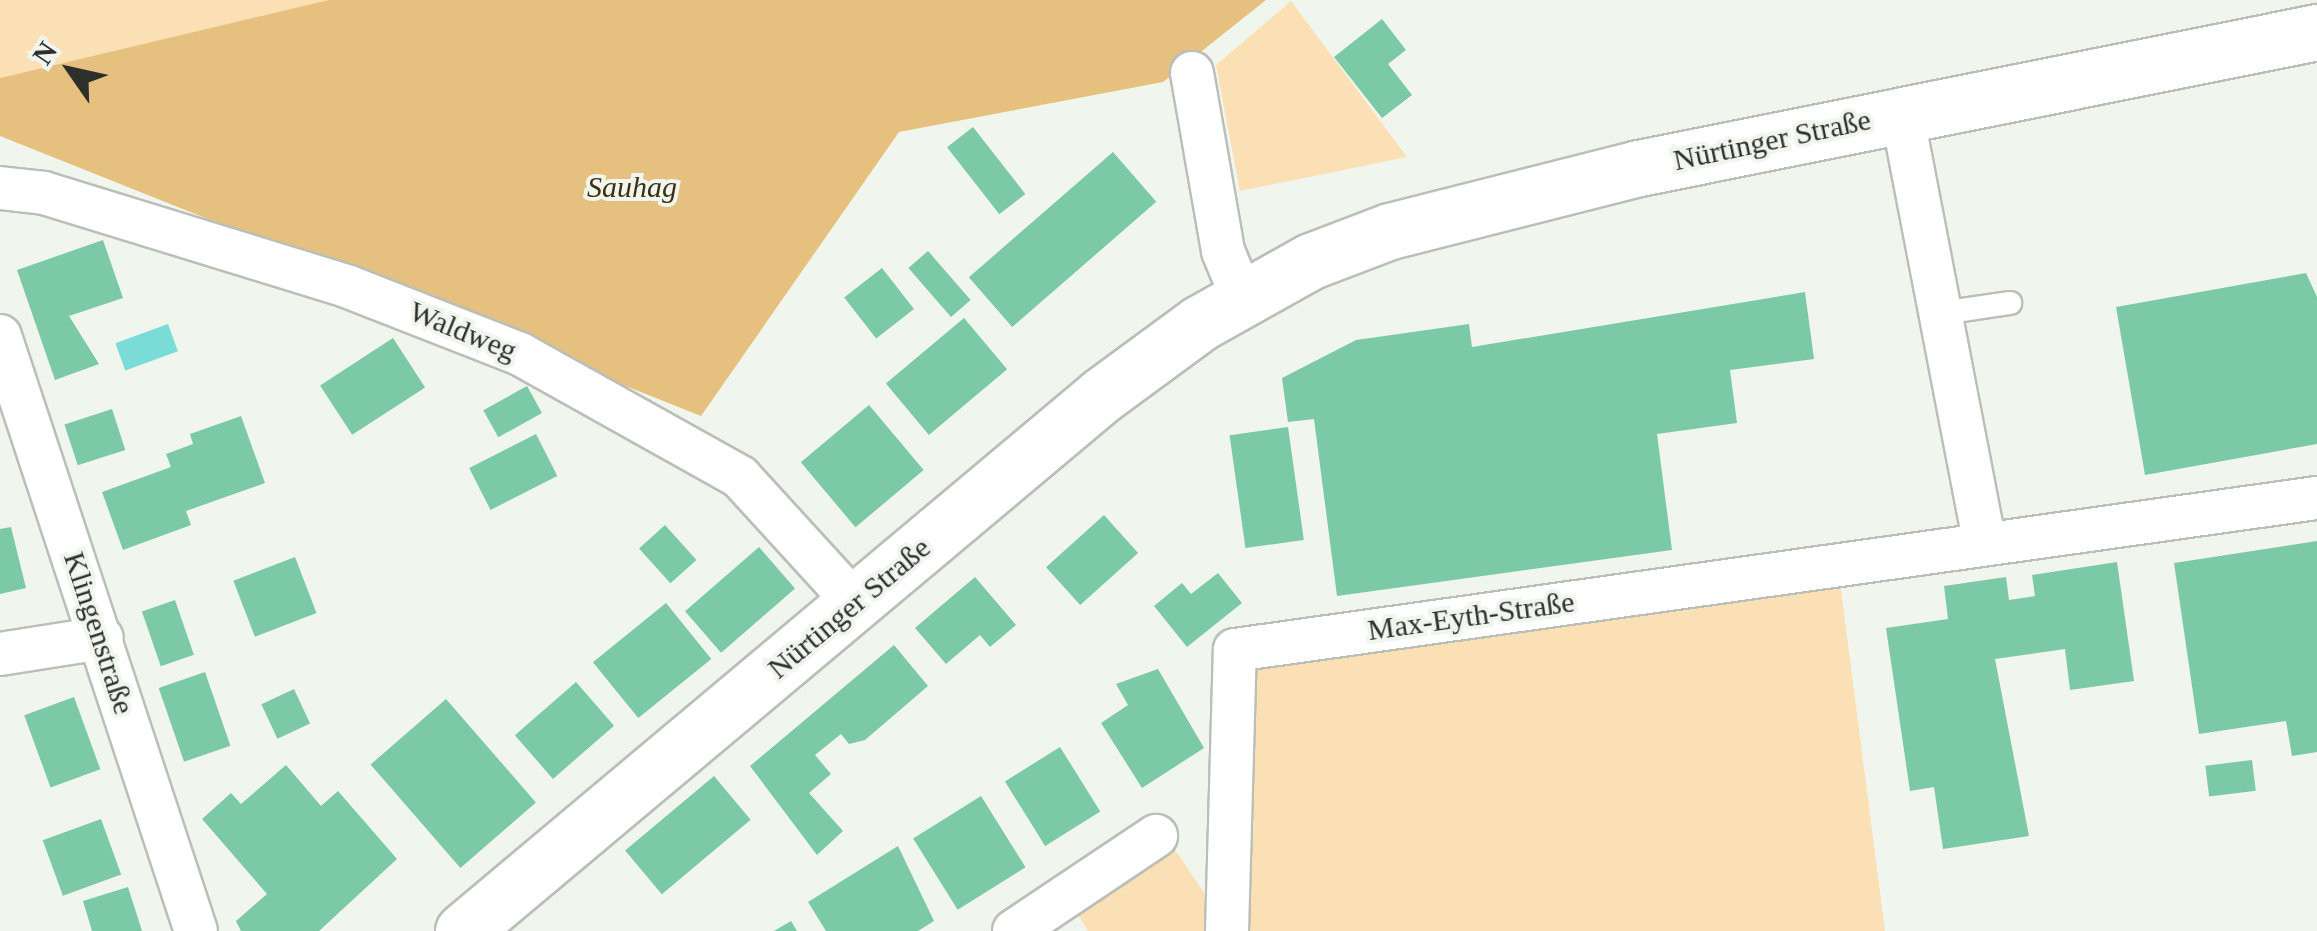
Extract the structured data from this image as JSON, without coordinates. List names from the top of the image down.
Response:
{
  "streets": {
    "main road": ["Nürtinger Straße"],
    "street": ["Waldweg", "Max-Eyth-Straße", "Klingenstraße"]
  },
  "crossings": [
    ["Nürtinger Straße", "Waldweg"]
  ],
  "parks": ["Sauhag"],
  "north": "top left"
}
